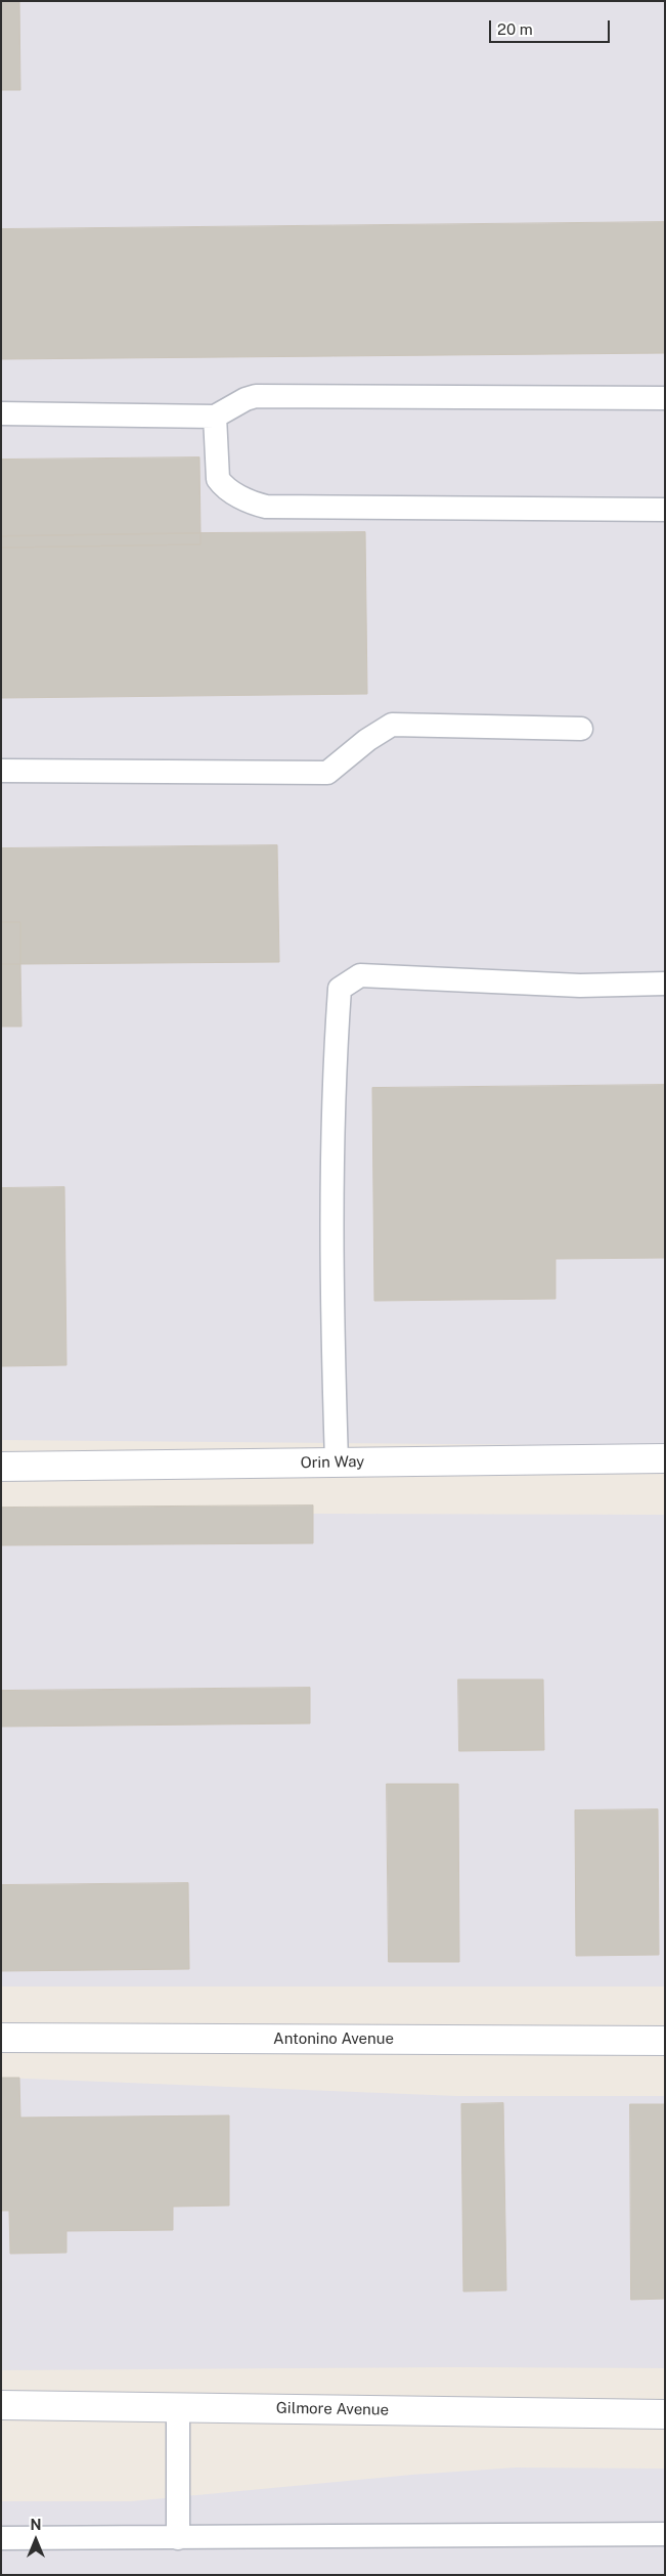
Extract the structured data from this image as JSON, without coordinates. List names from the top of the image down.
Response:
{
  "streets": {
    "street": ["Orin Way", "Antonino Avenue", "Gilmore Avenue"]
  },
  "scale_bar": "20 m",
  "north": "top"
}
